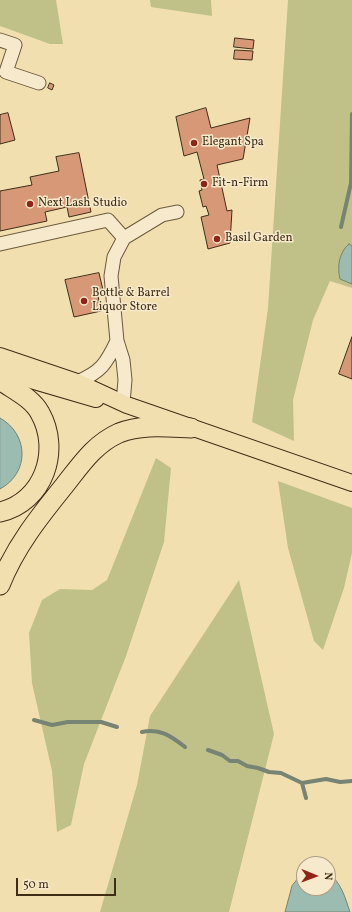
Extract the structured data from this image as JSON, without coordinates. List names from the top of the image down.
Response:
{
  "places": [
    "Elegant Spa",
    "Fit-n-Firm",
    "Next Lash Studio",
    "Basil Garden",
    "Bottle & Barrel Liquor Store"
  ],
  "scale_bar": "50 m",
  "north": "right"
}
